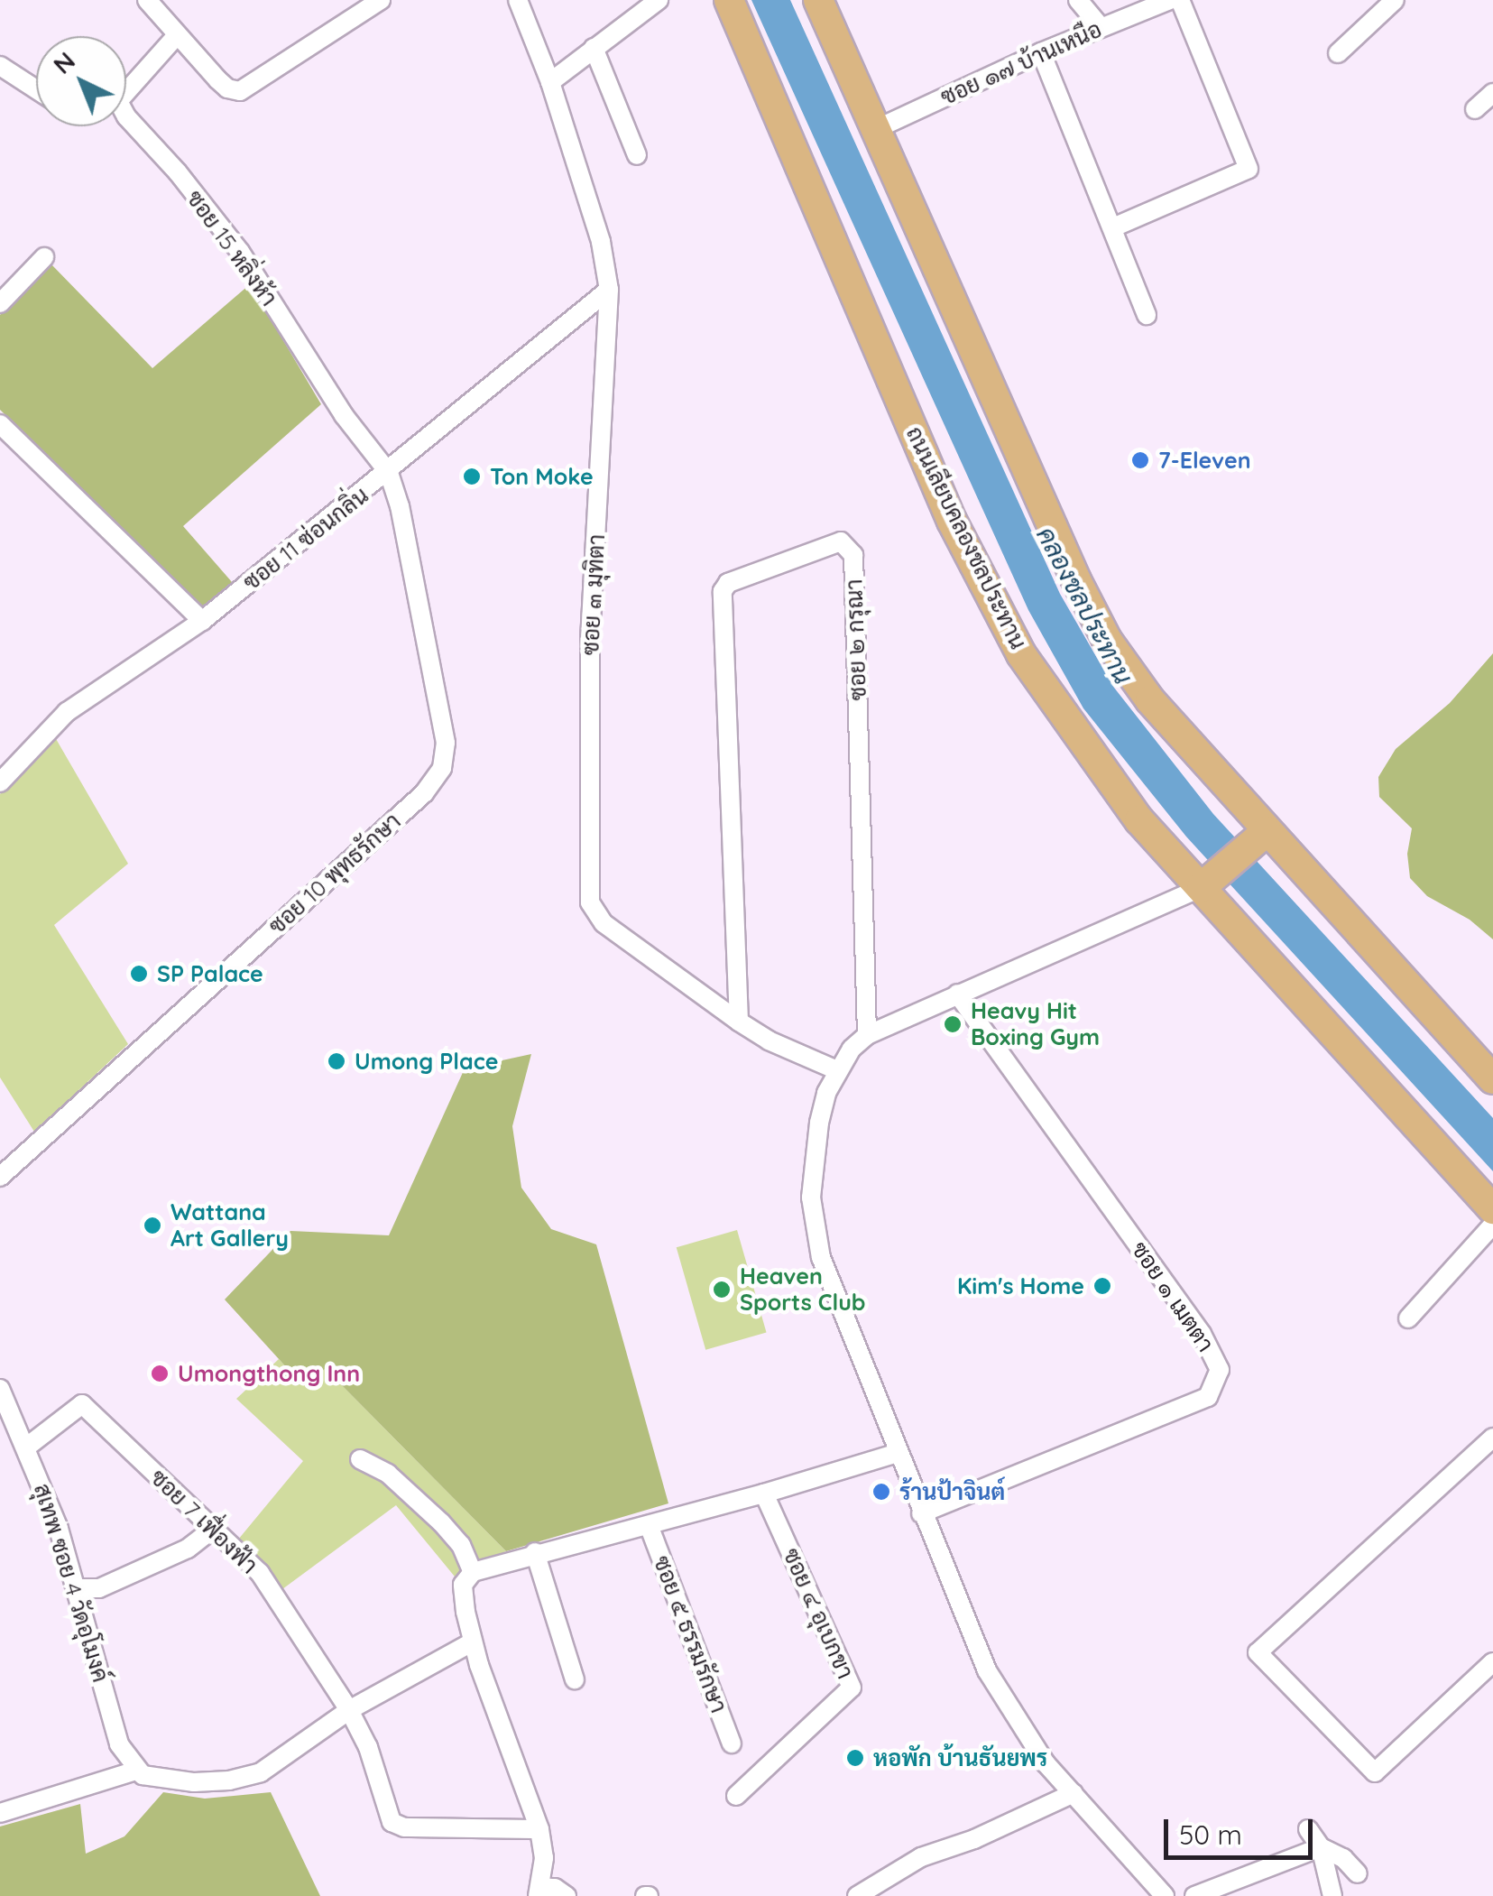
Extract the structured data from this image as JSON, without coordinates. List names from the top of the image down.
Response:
{
  "streets": {
    "main road": ["ถนนเลียบคลองชลประทาน"],
    "street": [
      "ซอย ๑๗ บ้านเหนือ",
      "ซอย 15 หลิ่งห้า",
      "ซอย 11 ซ่อนกลิ่น",
      "ซอย ๓ มุทิตา",
      "ซอย ๒ กรุณา",
      "ซอย 10 พุทธรักษา",
      "ซอย ๑ เมตตา",
      "ซอย 7 เฟื่องฟ้า",
      "สุเทพ ซอย 4 วัดอุโมงค์",
      "ซอย ๔ อุเบกขา",
      "ซอย ๕ ธรรมรักษา"
    ]
  },
  "crossings": [
    ["ซอย 15 หลิ่งห้า", "ซอย 11 ซ่อนกลิ่น"],
    ["ซอย 15 หลิ่งห้า", "ซอย 10 พุทธรักษา"],
    ["ซอย 11 ซ่อนกลิ่น", "ซอย ๓ มุทิตา"],
    ["ซอย 11 ซ่อนกลิ่น", "ซอย 10 พุทธรักษา"],
    ["ซอย ๓ มุทิตา", "ซอย ๒ กรุณา"],
    ["ซอย 7 เฟื่องฟ้า", "สุเทพ ซอย 4 วัดอุโมงค์"]
  ],
  "water": ["คลองชลประทาน"],
  "places": [
    "7-Eleven",
    "Ton Moke",
    "SP Palace",
    "Heavy Hit Boxing Gym",
    "Umong Place",
    "Wattana Art Gallery",
    "Kim's Home",
    "Heaven Sports Club",
    "Umongthong Inn",
    "ร้านป้าจินต์",
    "หอพัก บ้านธันยพร"
  ],
  "scale_bar": "50 m",
  "north": "top left"
}
